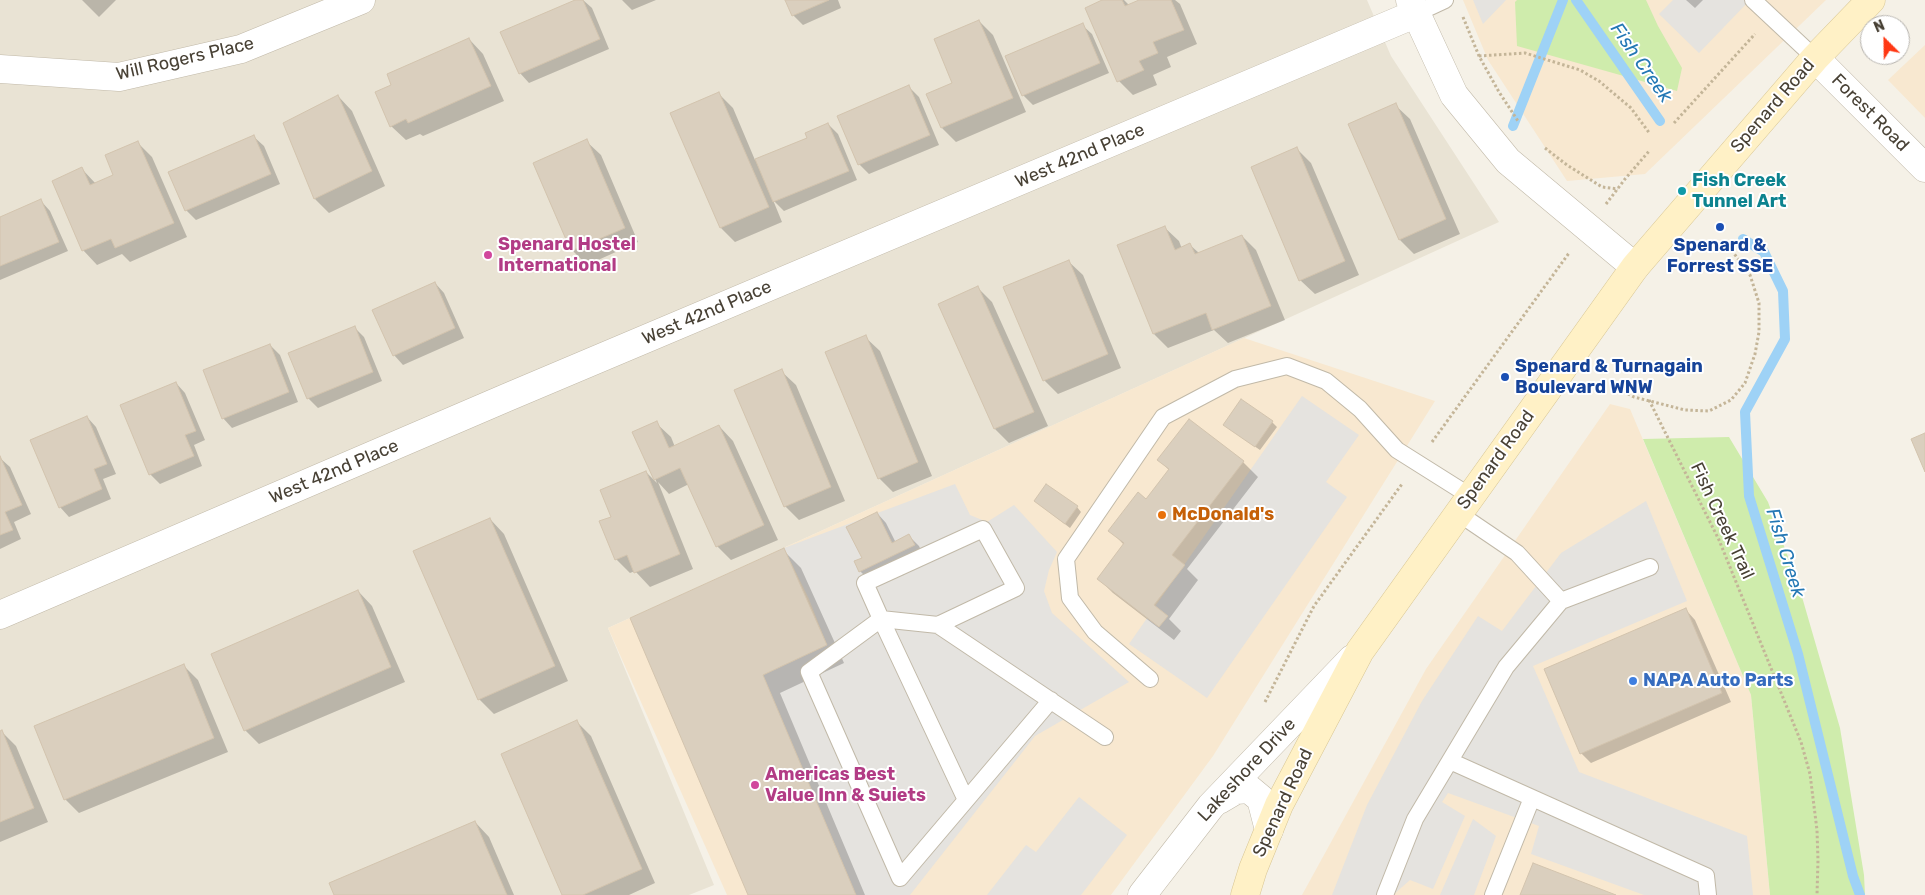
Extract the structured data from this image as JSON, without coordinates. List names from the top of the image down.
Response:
{
  "streets": {
    "main road": ["Spenard Road"],
    "street": [
      "Will Rogers Place",
      "Forest Road",
      "West 42nd Place",
      "Lakeshore Drive"
    ],
    "path": ["Fish Creek Trail"]
  },
  "crossings": [
    ["Spenard Road", "Forest Road"],
    ["Spenard Road", "Lakeshore Drive"]
  ],
  "water": ["Fish Creek"],
  "places": [
    "Fish Creek Tunnel Art",
    "Spenard & Forrest SSE",
    "Spenard Hostel International",
    "Spenard & Turnagain Boulevard WNW",
    "McDonald's",
    "NAPA Auto Parts",
    "Americas Best Value Inn & Suiets"
  ],
  "north": "top left"
}
